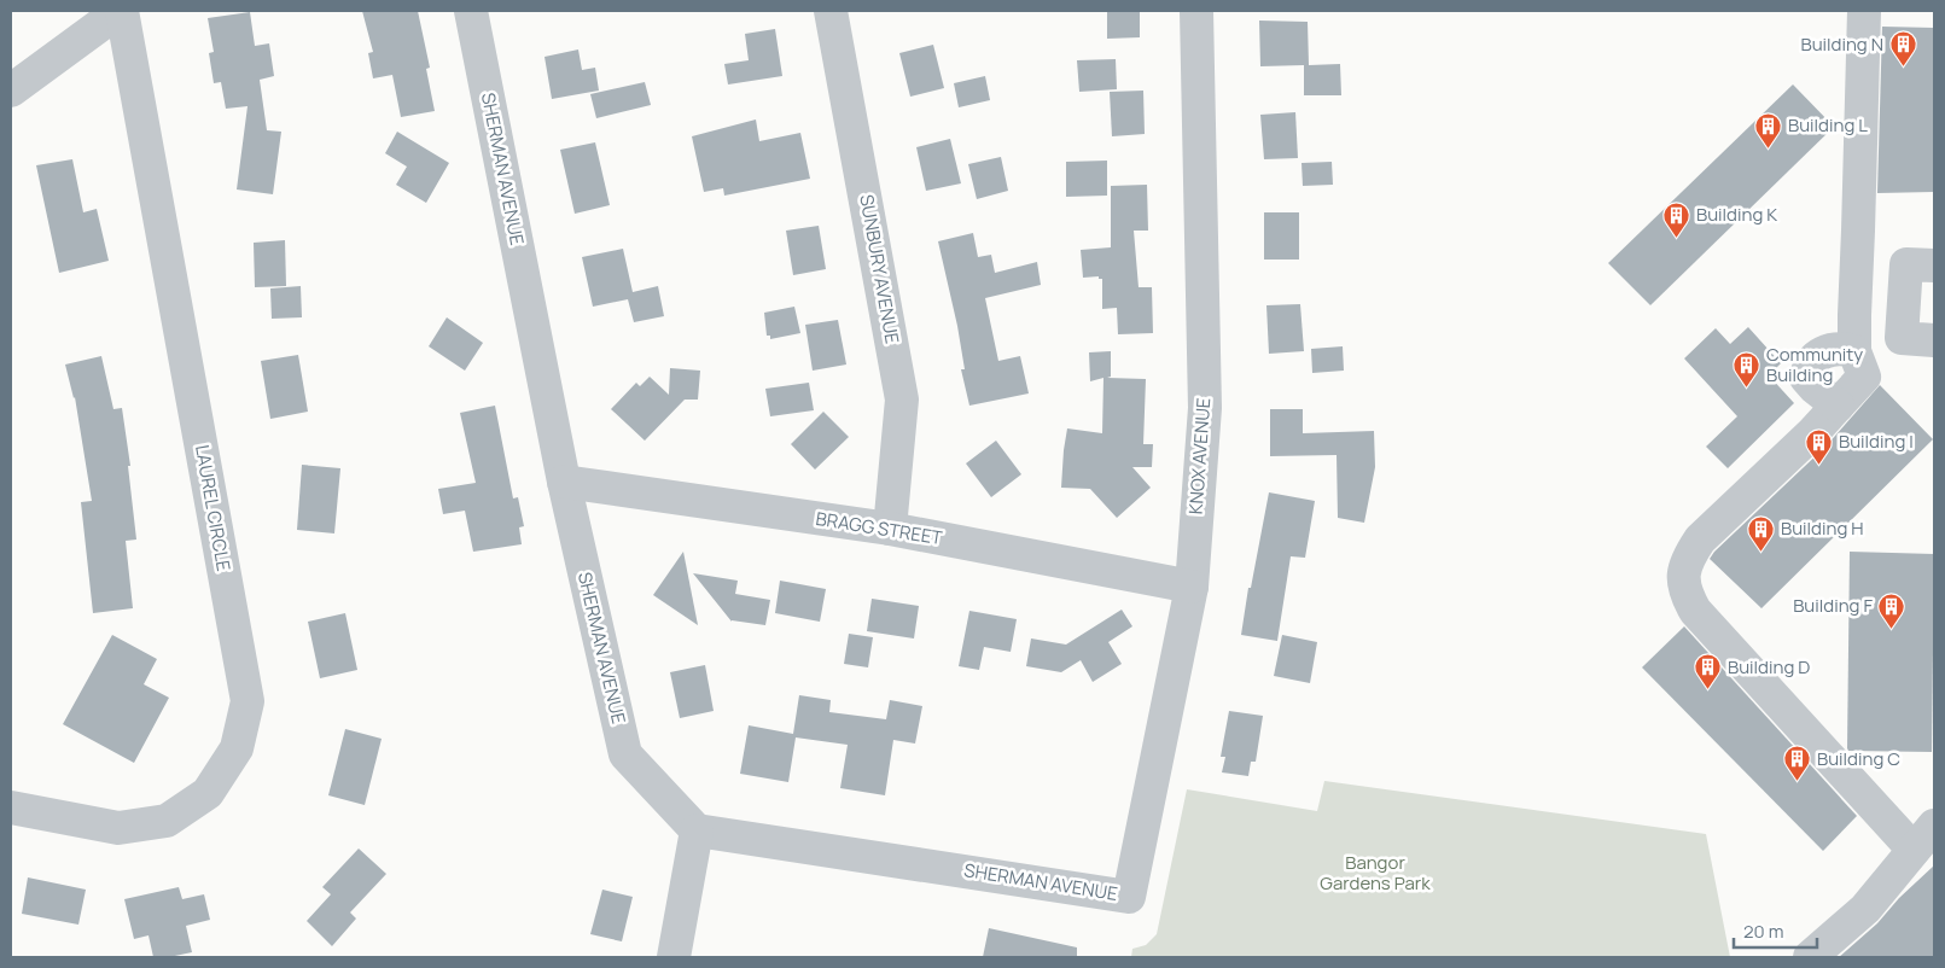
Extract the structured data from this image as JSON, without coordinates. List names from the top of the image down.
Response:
{
  "streets": {
    "street": [
      "SHERMAN AVENUE",
      "SUNBURY AVENUE",
      "KNOX AVENUE",
      "LAUREL CIRCLE",
      "BRAGG STREET"
    ]
  },
  "crossings": [
    ["SHERMAN AVENUE", "KNOX AVENUE"],
    ["SHERMAN AVENUE", "BRAGG STREET"],
    ["SUNBURY AVENUE", "BRAGG STREET"],
    ["KNOX AVENUE", "BRAGG STREET"]
  ],
  "parks": ["Bangor Gardens Park"],
  "places": {
    "building": [
      "Building N",
      "Building L",
      "Building K",
      "Community Building",
      "Building I",
      "Building H",
      "Building F",
      "Building D",
      "Building C"
    ]
  },
  "scale_bar": "20 m"
}
